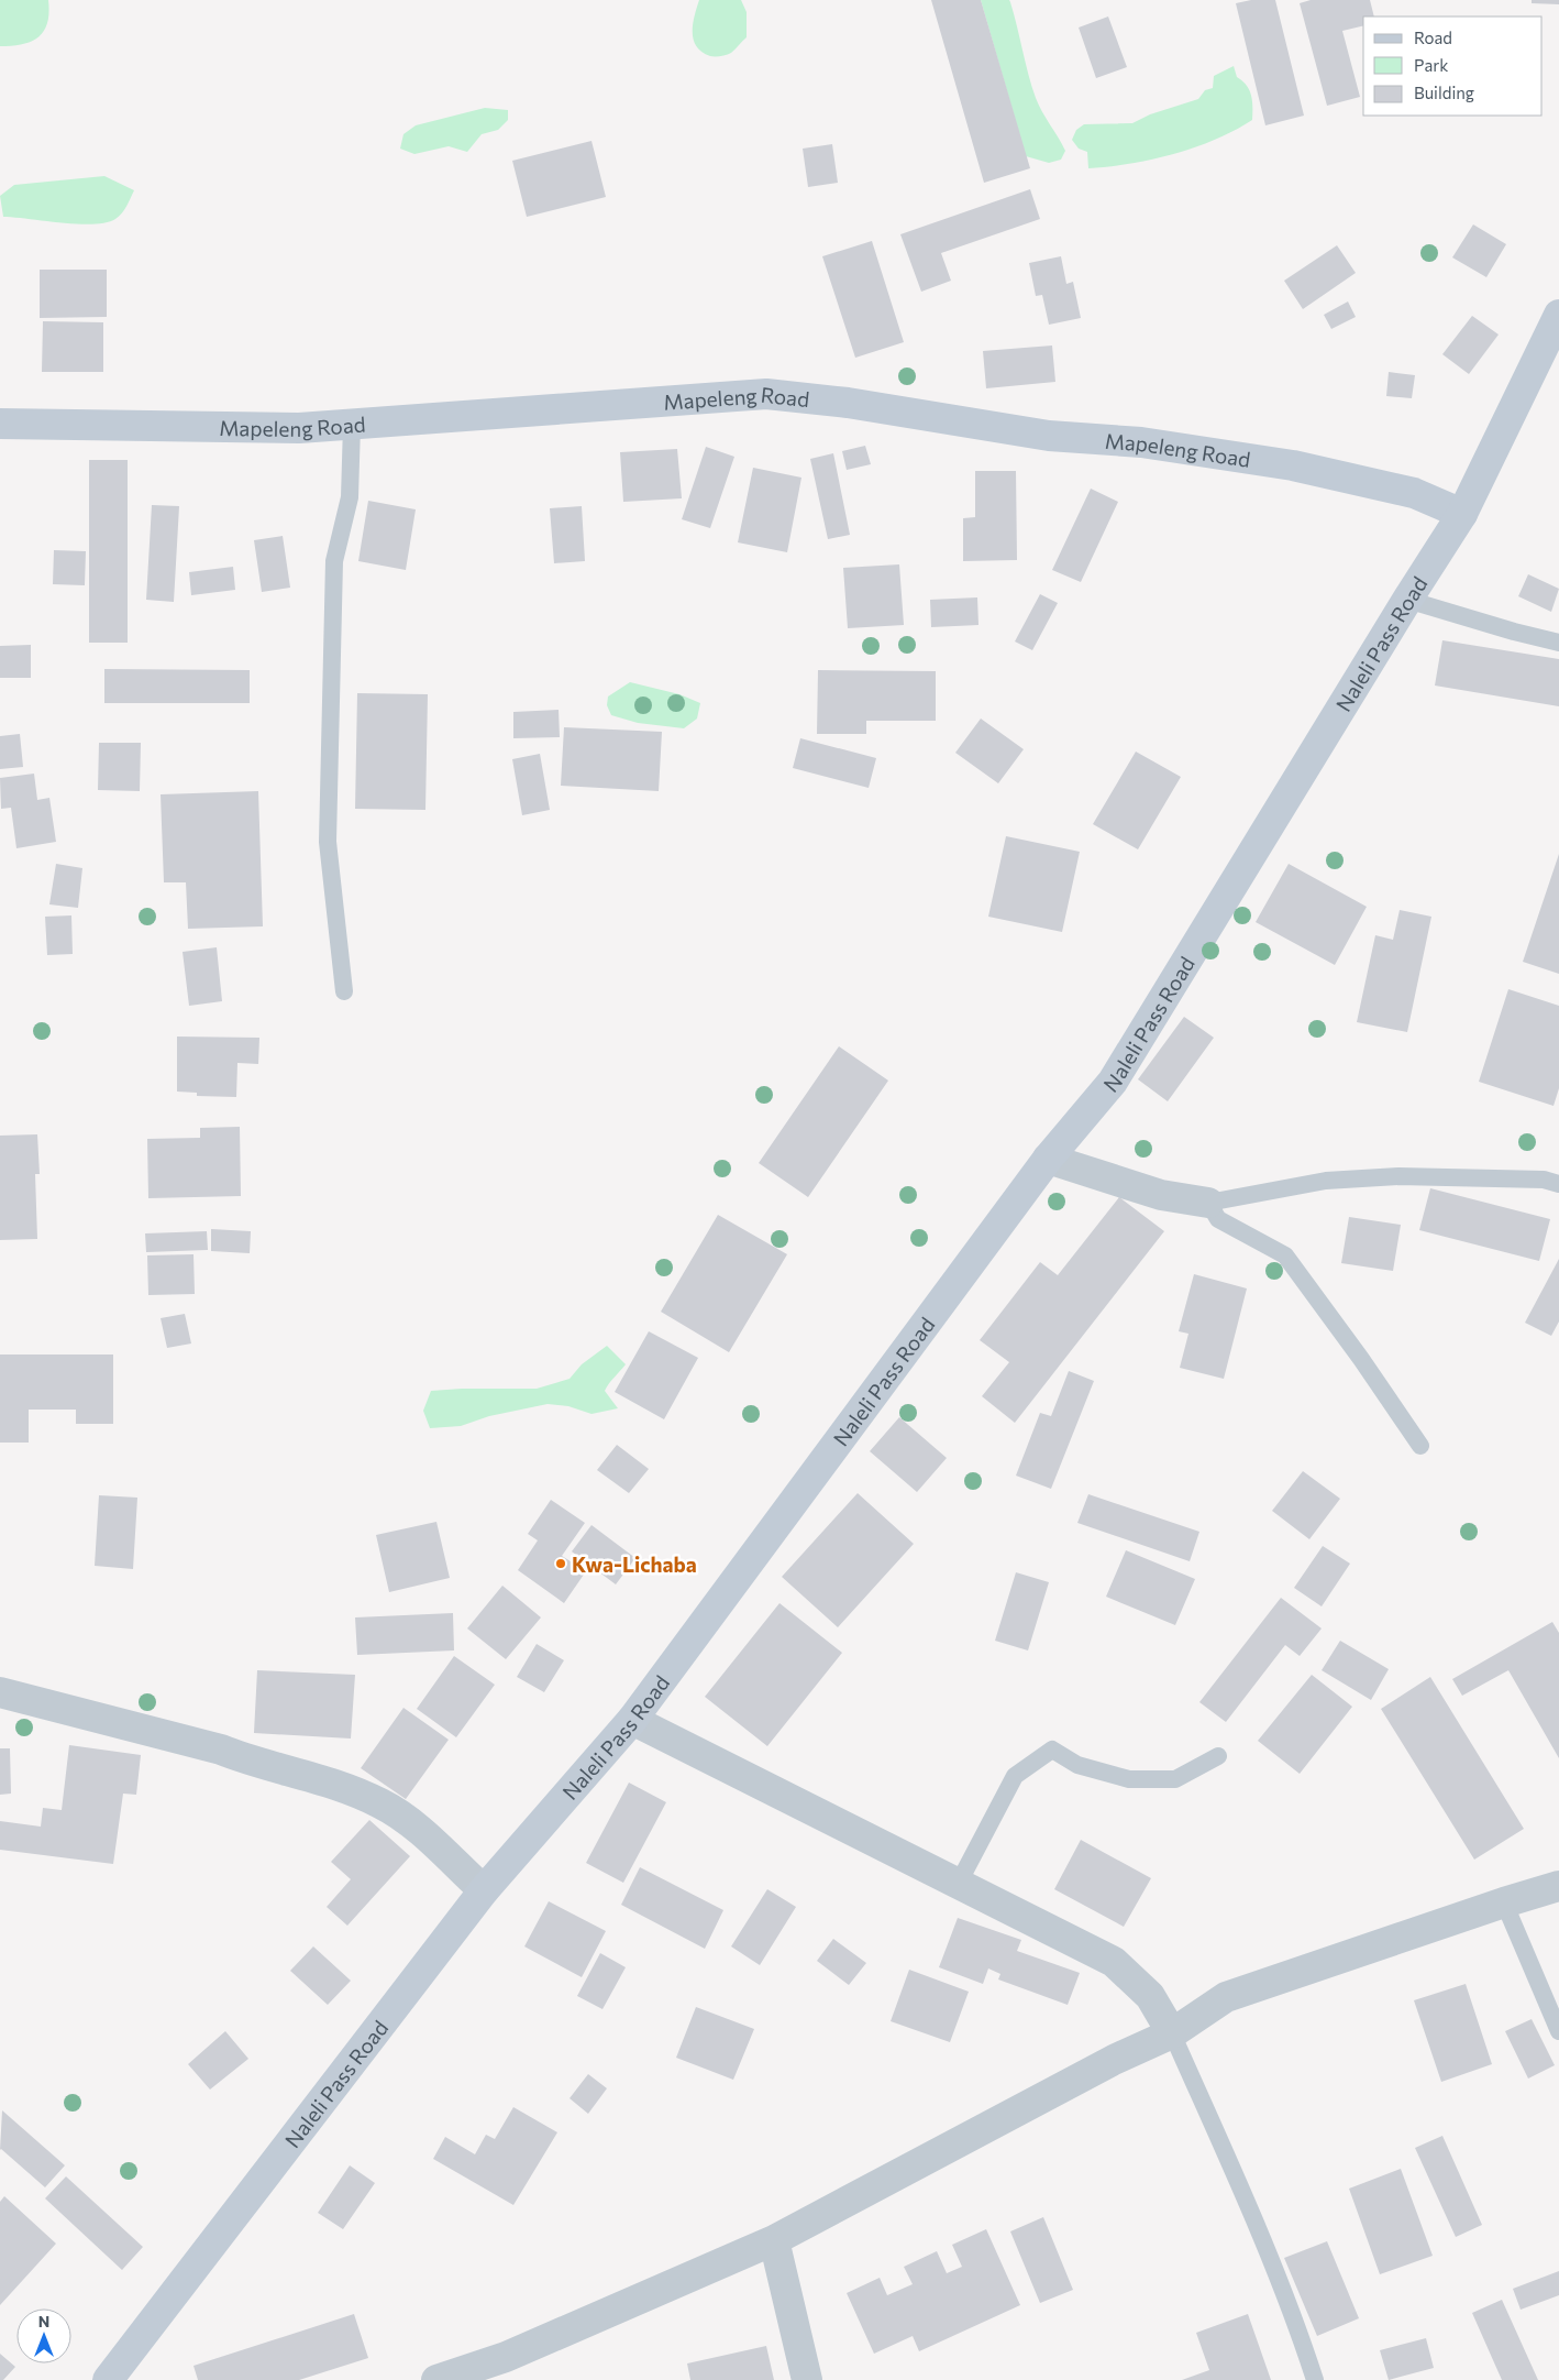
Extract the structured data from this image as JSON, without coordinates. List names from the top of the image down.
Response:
{
  "streets": {
    "main road": ["Mapeleng Road", "Naleli Pass Road"]
  },
  "crossings": [
    ["Mapeleng Road", "Naleli Pass Road"]
  ],
  "places": ["Kwa-Lichaba"],
  "legend": ["Road", "Park", "Building"],
  "north": "top"
}
